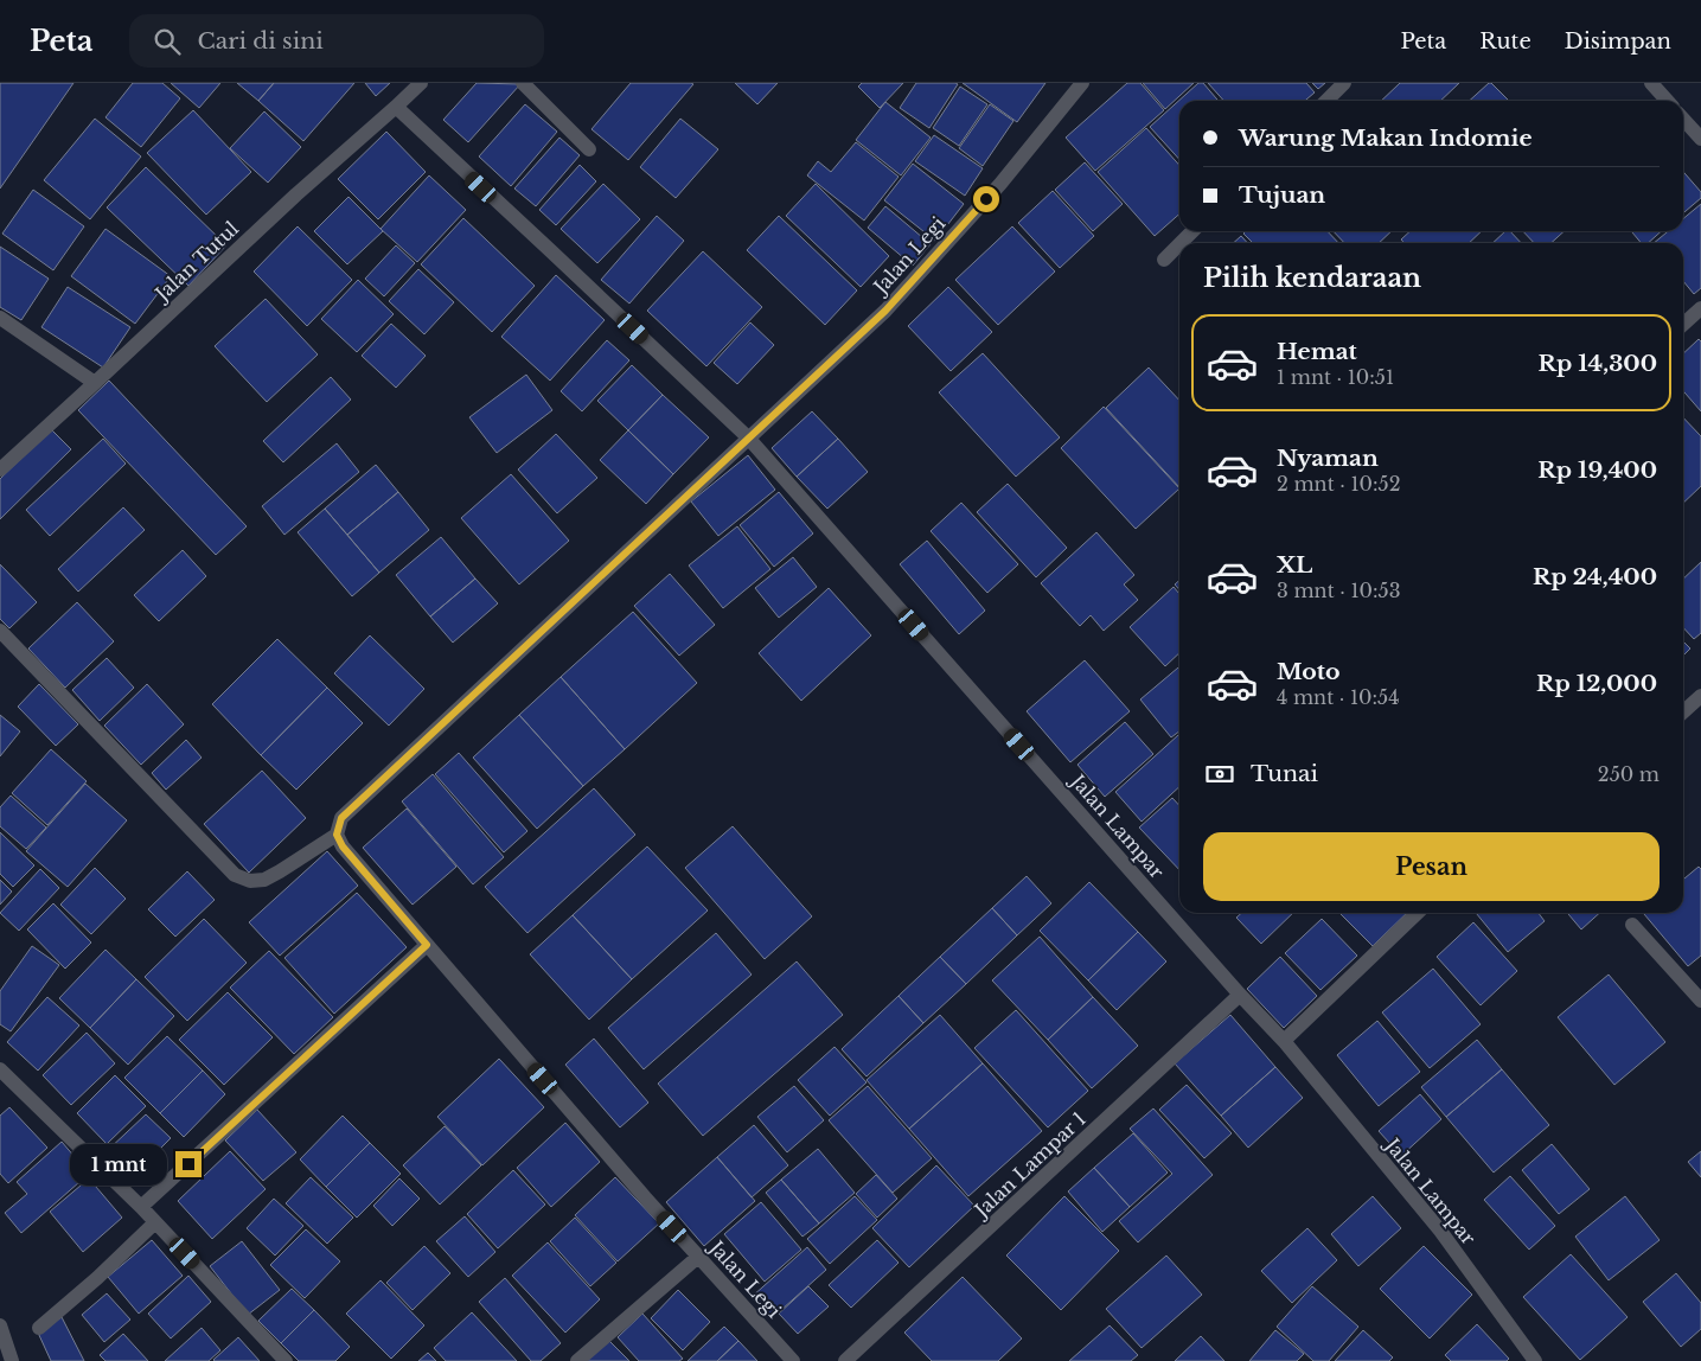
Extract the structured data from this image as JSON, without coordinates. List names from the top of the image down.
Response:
{
  "streets": {
    "street": [
      "Jalan Legi",
      "Jalan Tutul",
      "Jalan Lampar",
      "Jalan Lampar 1"
    ]
  },
  "crossings": [
    ["Jalan Legi", "Jalan Lampar"],
    ["Jalan Tutul", "Jalan Lampar"],
    ["Jalan Lampar", "Jalan Lampar 1"]
  ],
  "page": {
    "header": "Peta",
    "search": "Cari di sini",
    "nav": ["Peta", "Rute", "Disimpan"],
    "banner": ["Warung Makan Indomie", "Tujuan"],
    "heading": "Pilih kendaraan",
    "list": [
      {
        "name": "Hemat",
        "note": "1 mnt · 10:51",
        "value": "Rp 14,300"
      },
      {
        "name": "Nyaman",
        "note": "2 mnt · 10:52",
        "value": "Rp 19,400"
      },
      {
        "name": "XL",
        "note": "3 mnt · 10:53",
        "value": "Rp 24,400"
      },
      {
        "name": "Moto",
        "note": "4 mnt · 10:54",
        "value": "Rp 12,000"
      }
    ],
    "pay": ["Tunai", "250 m"],
    "buttons": "Pesan",
    "bubble": "1 mnt"
  }
}
